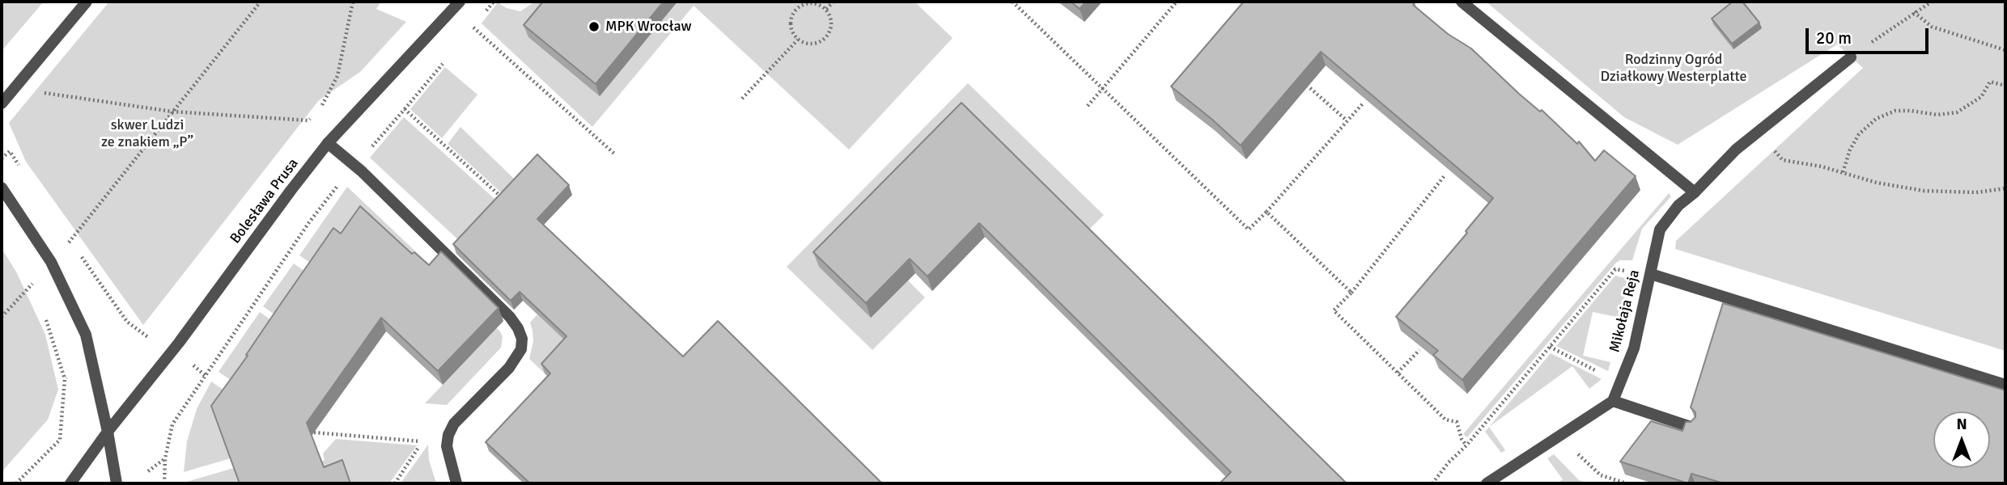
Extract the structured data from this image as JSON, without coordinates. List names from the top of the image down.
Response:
{
  "streets": {
    "street": ["Bolesława Prusa", "Mikołaja Reja"]
  },
  "parks": ["Rodzinny Ogród Działkowy Westerplatte", "skwer Ludzi ze znakiem „P”"],
  "places": ["MPK Wrocław"],
  "scale_bar": "20 m",
  "north": "top"
}
